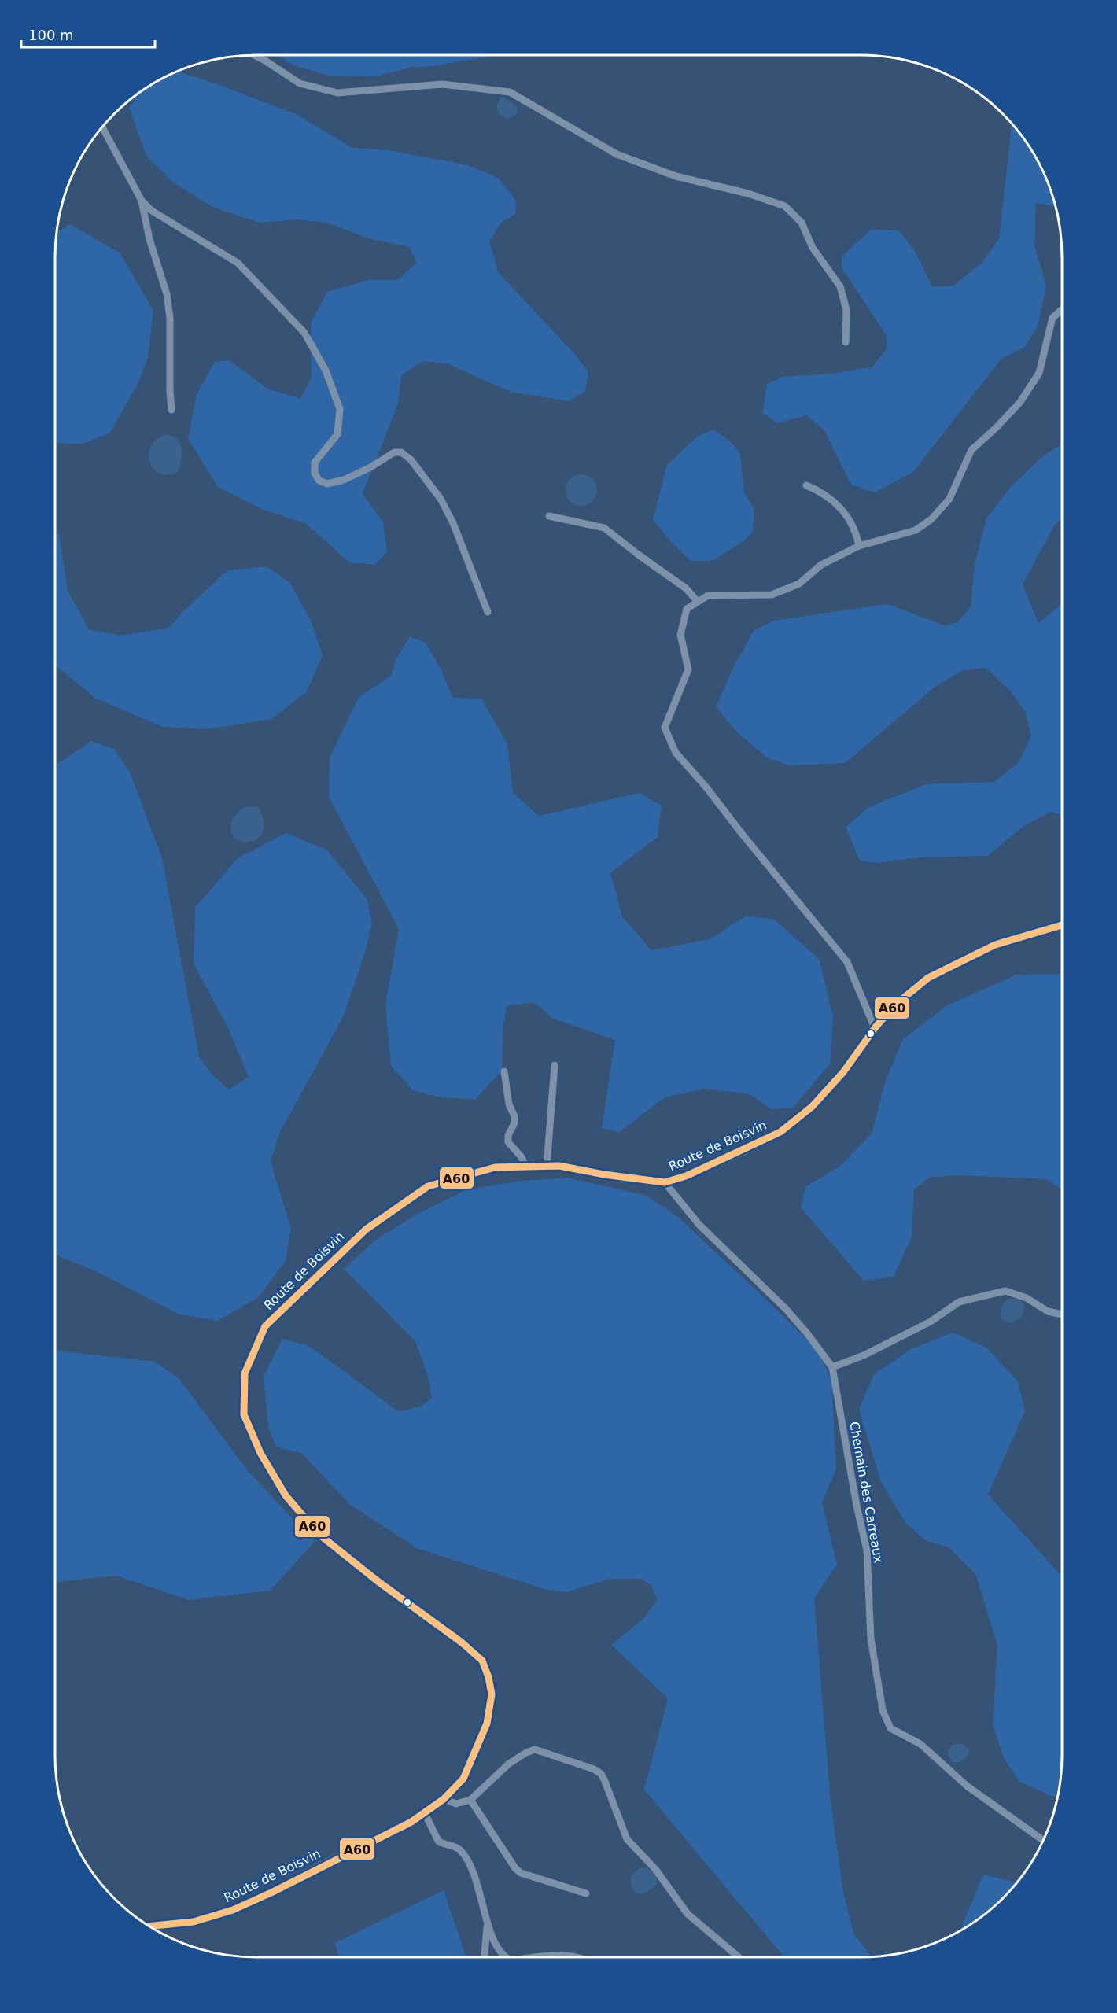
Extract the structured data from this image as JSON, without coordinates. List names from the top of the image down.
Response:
{
  "streets": {
    "main road": ["Route de Boisvin"],
    "street": ["Chemain des Carreaux"]
  },
  "crossings": [
    ["Route de Boisvin", "Chemain des Carreaux"]
  ],
  "lines": ["transit line A60"],
  "scale_bar": "100 m"
}
